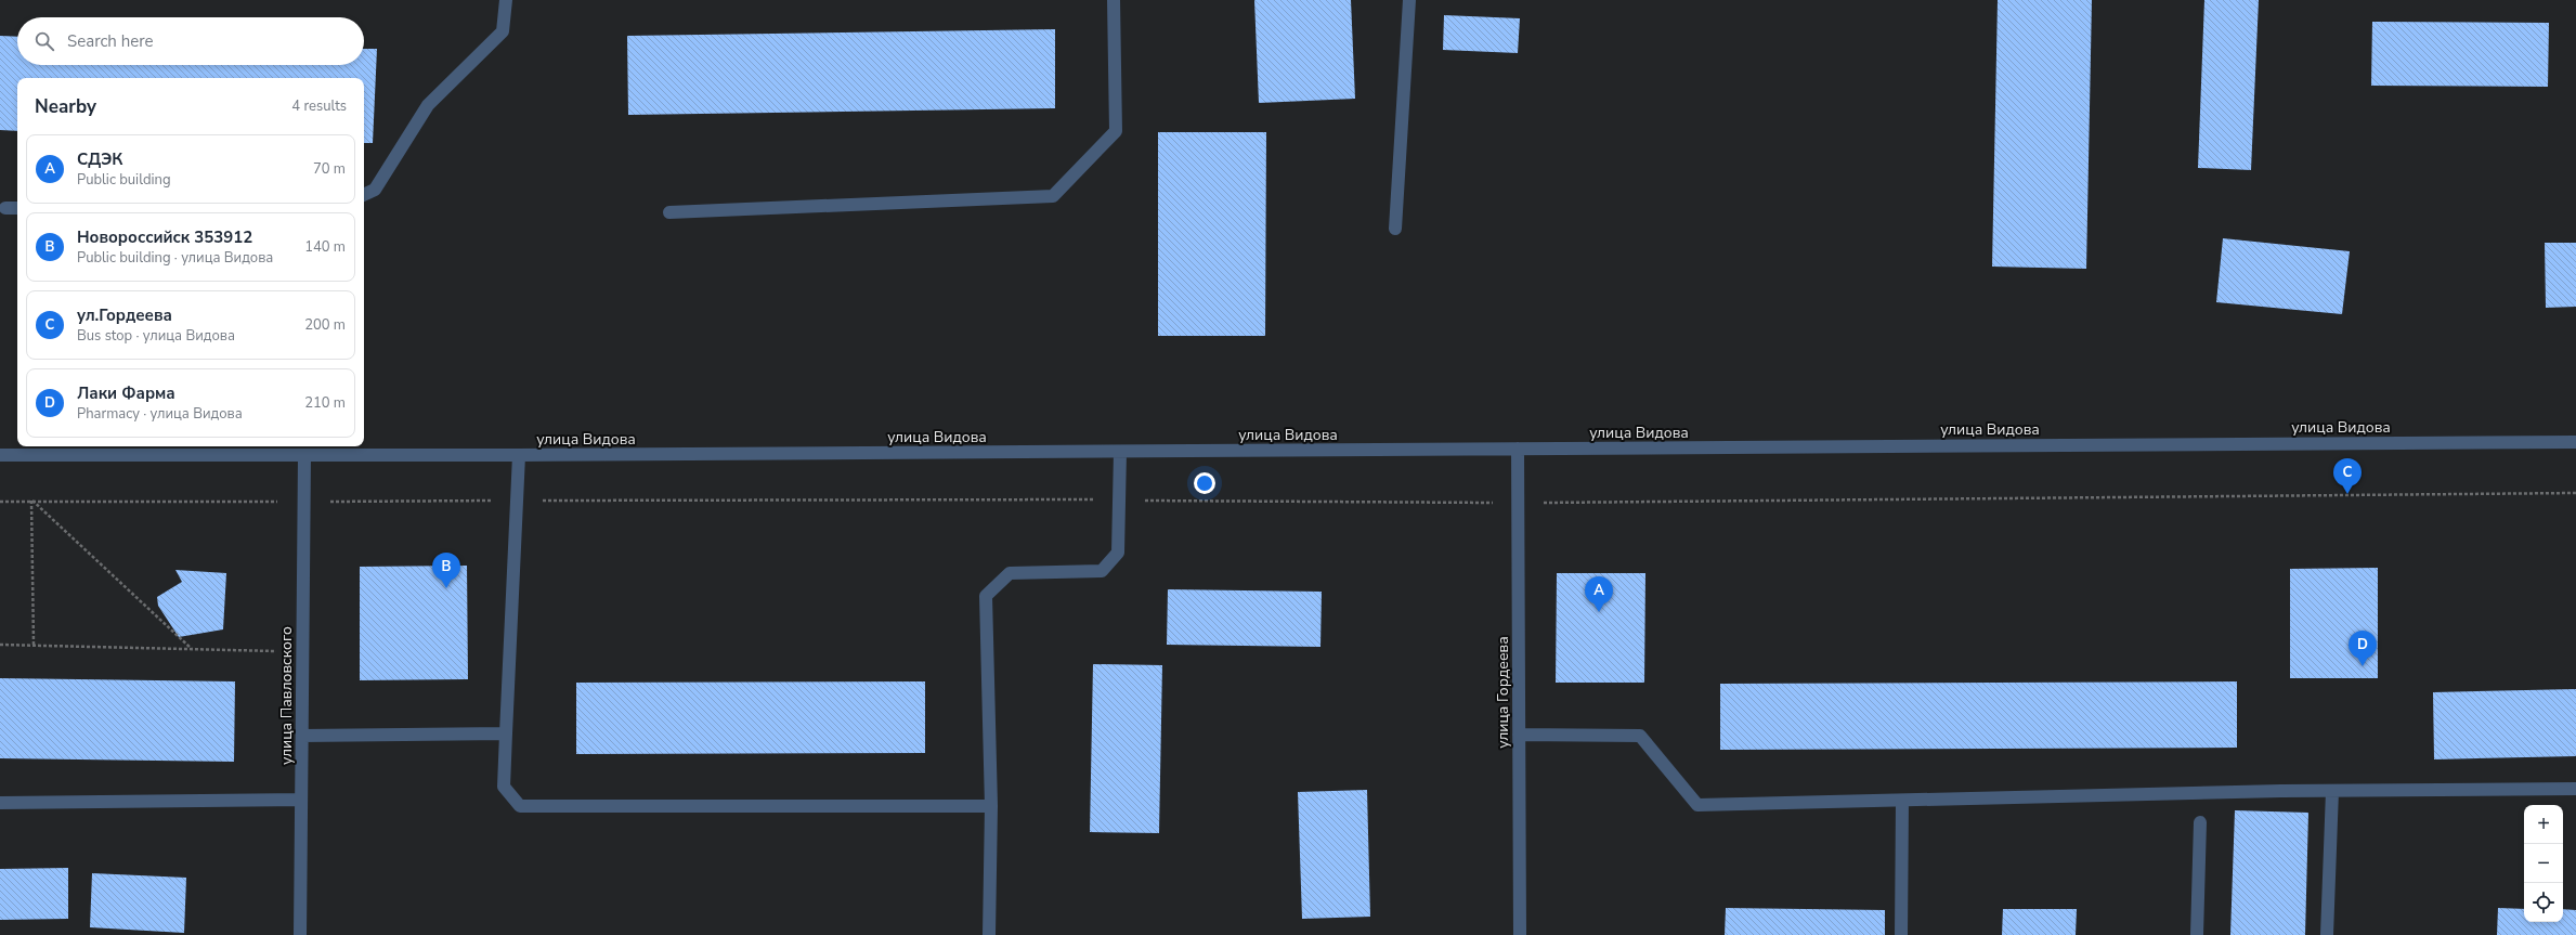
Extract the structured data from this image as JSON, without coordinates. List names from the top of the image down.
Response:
{
  "streets": {
    "street": ["улица Видова", "улица Гордеева", "улица Павловского"]
  },
  "crossings": [
    ["улица Видова", "улица Гордеева"],
    ["улица Видова", "улица Павловского"]
  ],
  "page": {
    "search": "Search here",
    "heading": ["Nearby", "4 results"],
    "list": [
      {
        "mark": "A",
        "name": "СДЭК",
        "note": "Public building",
        "value": "70 m"
      },
      {
        "mark": "B",
        "name": "Новороссийск 353912",
        "note": "Public building · улица Видова",
        "value": "140 m"
      },
      {
        "mark": "C",
        "name": "ул.Гордеева",
        "note": "Bus stop · улица Видова",
        "value": "200 m"
      },
      {
        "mark": "D",
        "name": "Лаки Фарма",
        "note": "Pharmacy · улица Видова",
        "value": "210 m"
      }
    ],
    "pins": [
      "C",
      "B",
      "A",
      "D"
    ],
    "map_buttons": ["+", "−"]
  }
}
